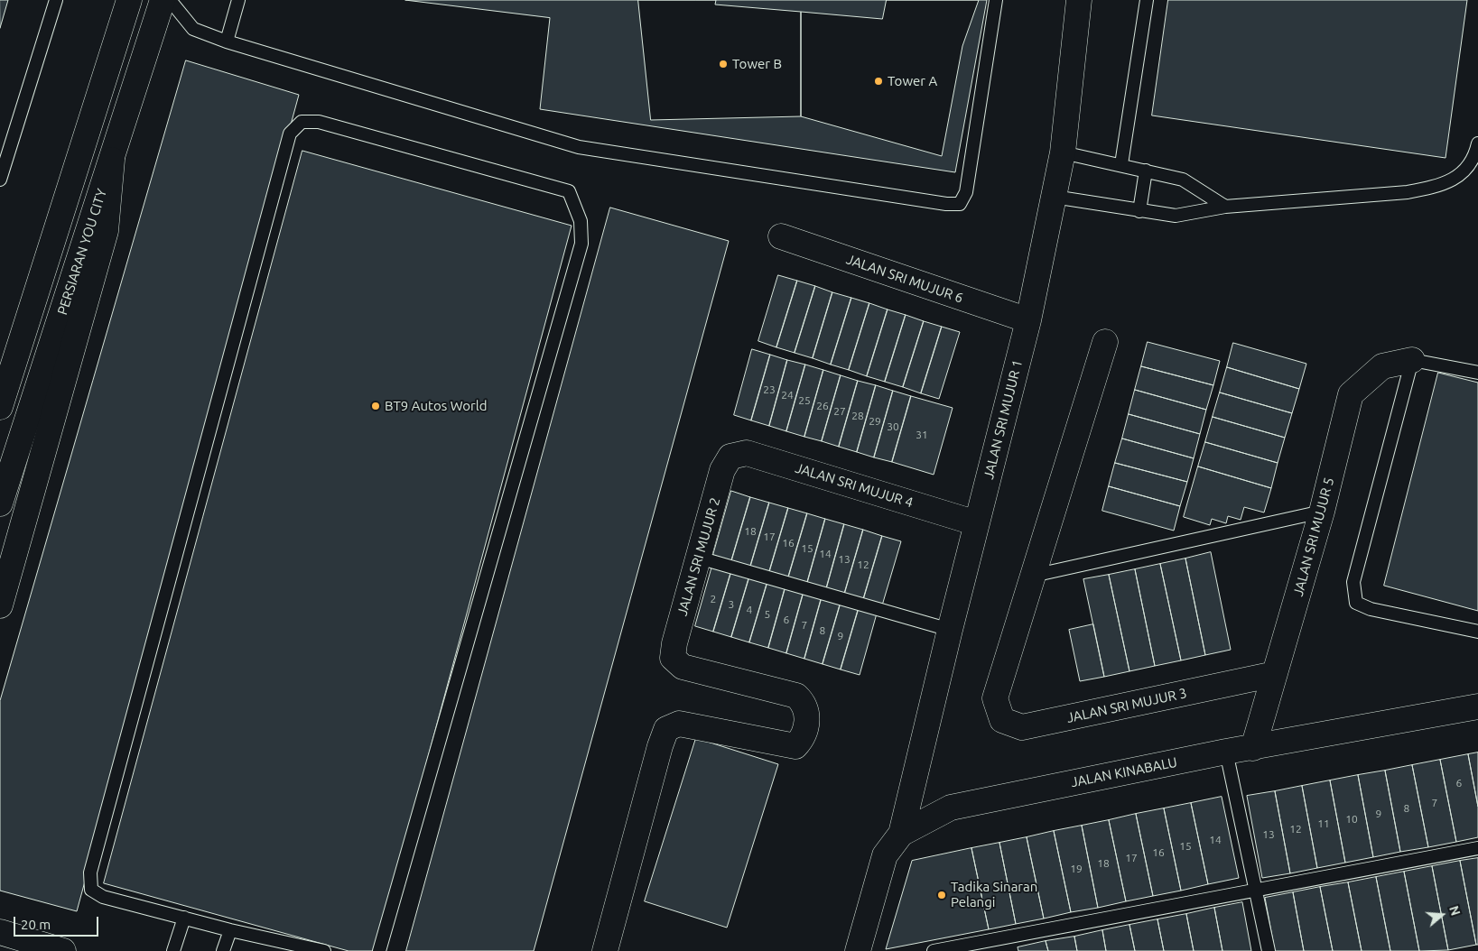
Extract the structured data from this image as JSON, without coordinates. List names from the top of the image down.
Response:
{
  "streets": {
    "street": [
      "PERSIARAN YOU CITY",
      "JALAN SRI MUJUR 6",
      "JALAN SRI MUJUR 1",
      "JALAN SRI MUJUR 4",
      "JALAN SRI MUJUR 5",
      "JALAN SRI MUJUR 2",
      "JALAN SRI MUJUR 3",
      "JALAN KINABALU"
    ]
  },
  "crossings": [
    ["JALAN SRI MUJUR 6", "JALAN SRI MUJUR 1"],
    ["JALAN SRI MUJUR 1", "JALAN SRI MUJUR 4"],
    ["JALAN SRI MUJUR 1", "JALAN KINABALU"],
    ["JALAN SRI MUJUR 4", "JALAN SRI MUJUR 2"],
    ["JALAN SRI MUJUR 5", "JALAN SRI MUJUR 3"],
    ["JALAN SRI MUJUR 5", "JALAN KINABALU"]
  ],
  "places": [
    "Tower B",
    "Tower A",
    "BT9 Autos World",
    "Tadika Sinaran Pelangi"
  ],
  "house_numbers": [
    "23",
    "24",
    "25",
    "26",
    "27",
    "28",
    "29",
    "30",
    "31",
    "18",
    "17",
    "16",
    "15",
    "14",
    "13",
    "12",
    "2",
    "3",
    "4",
    "5",
    "6",
    "7",
    "8",
    "9",
    "6",
    "7",
    "8",
    "9",
    "10",
    "11",
    "12",
    "13",
    "14",
    "15",
    "16",
    "17",
    "18",
    "19"
  ],
  "scale_bar": "20 m",
  "north": "right"
}
